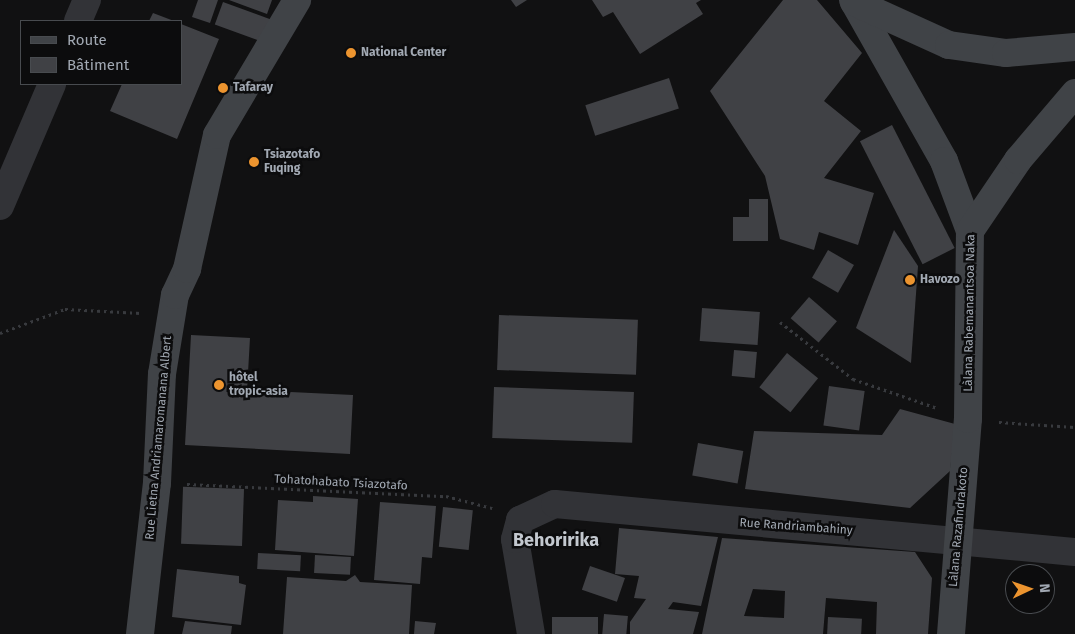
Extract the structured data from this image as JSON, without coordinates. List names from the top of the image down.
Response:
{
  "streets": {
    "main road": ["Làlana Rabemanantsoa Naka", "Rue Lietna Andriamaromanana Albert", "Làlana Razafindrakoto"],
    "street": ["Rue Randriambahiny"],
    "path": ["Tohatohabato Tsiazotafo"]
  },
  "crossings": [
    ["Làlana Rabemanantsoa Naka", "Làlana Razafindrakoto"],
    ["Rue Lietna Andriamaromanana Albert", "Tohatohabato Tsiazotafo"],
    ["Tohatohabato Tsiazotafo", "Rue Randriambahiny"],
    ["Rue Randriambahiny", "Làlana Razafindrakoto"]
  ],
  "districts": ["Behoririka"],
  "places": [
    "National Center",
    "Tafaray",
    "Tsiazotafo Fuqing",
    "Havozo",
    "hôtel tropic-asia"
  ],
  "legend": ["Route", "Bâtiment"],
  "north": "right"
}
